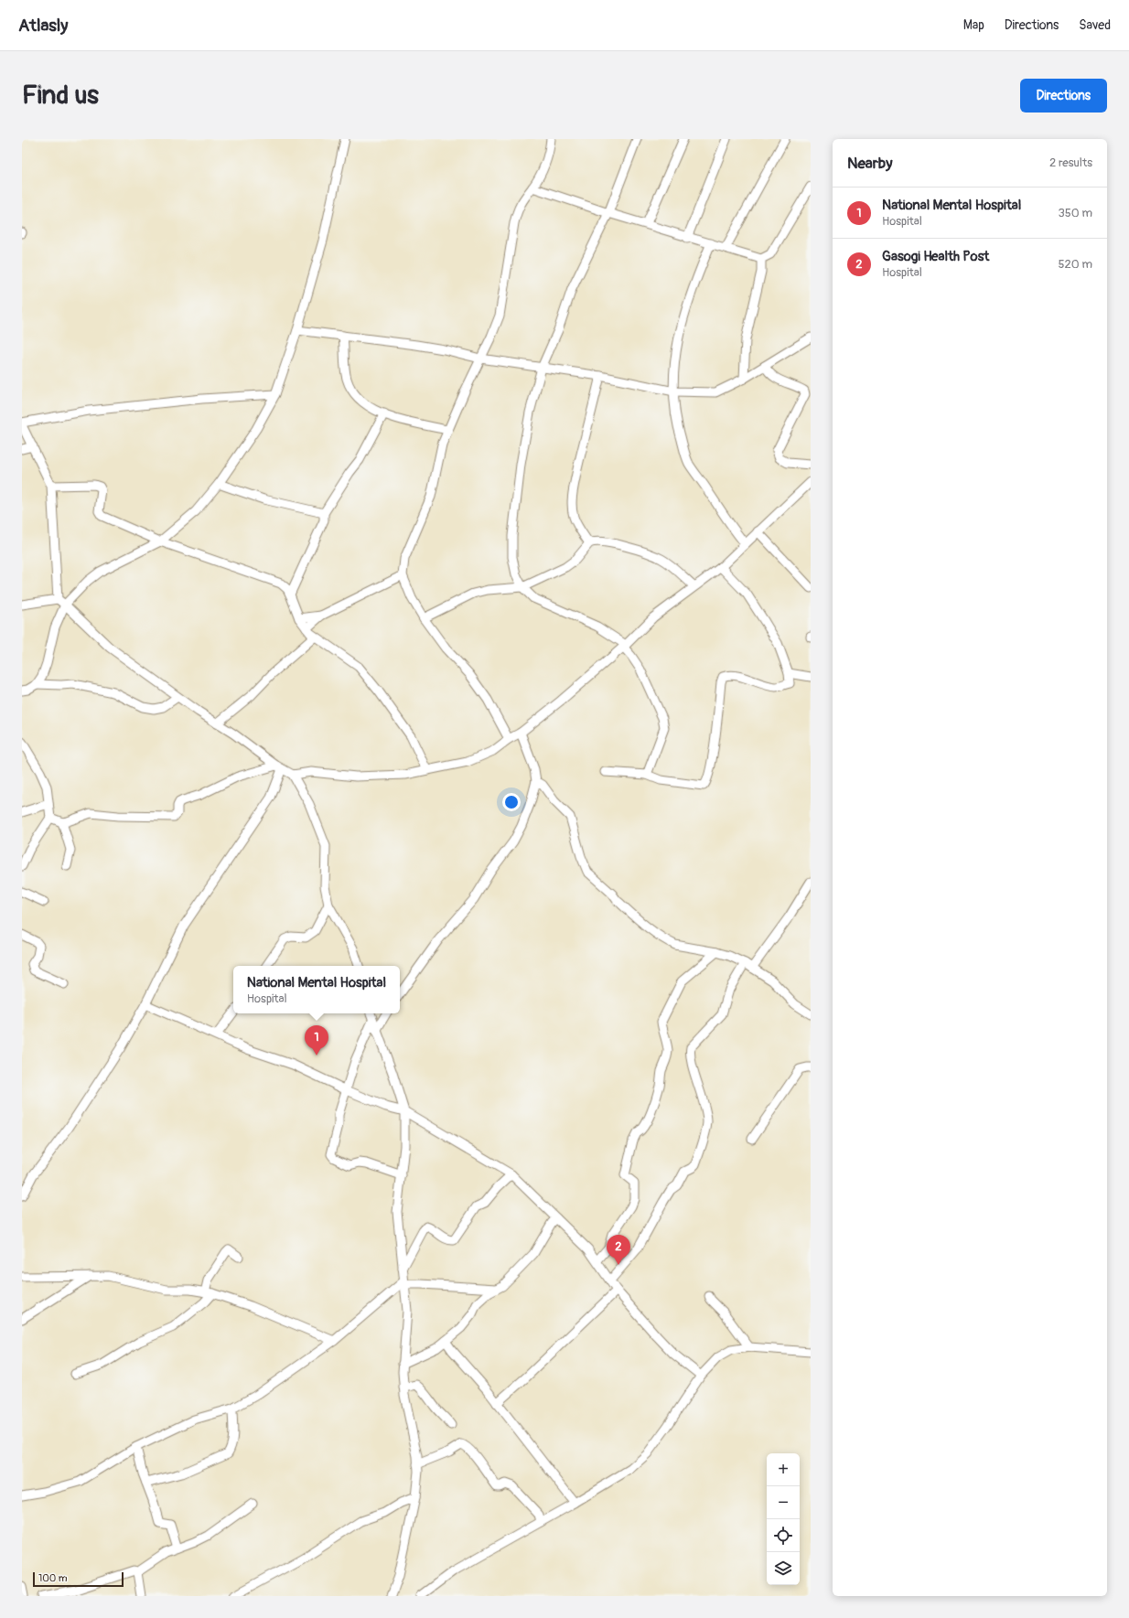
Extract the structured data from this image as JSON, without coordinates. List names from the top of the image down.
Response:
{
  "scale_bar": "100 m",
  "page": {
    "header": "Atlasly",
    "nav": ["Map", "Directions", "Saved"],
    "buttons": "Directions",
    "title": "Find us",
    "heading": ["Nearby", "2 results"],
    "list": [
      {
        "mark": "1",
        "name": "National Mental Hospital",
        "note": "Hospital",
        "value": "350 m"
      },
      {
        "mark": "2",
        "name": "Gasogi Health Post",
        "note": "Hospital",
        "value": "520 m"
      }
    ],
    "popup": ["National Mental Hospital", "Hospital"],
    "pins": ["1", "2"],
    "map_buttons": ["+", "−"],
    "scale": "100 m"
  }
}
